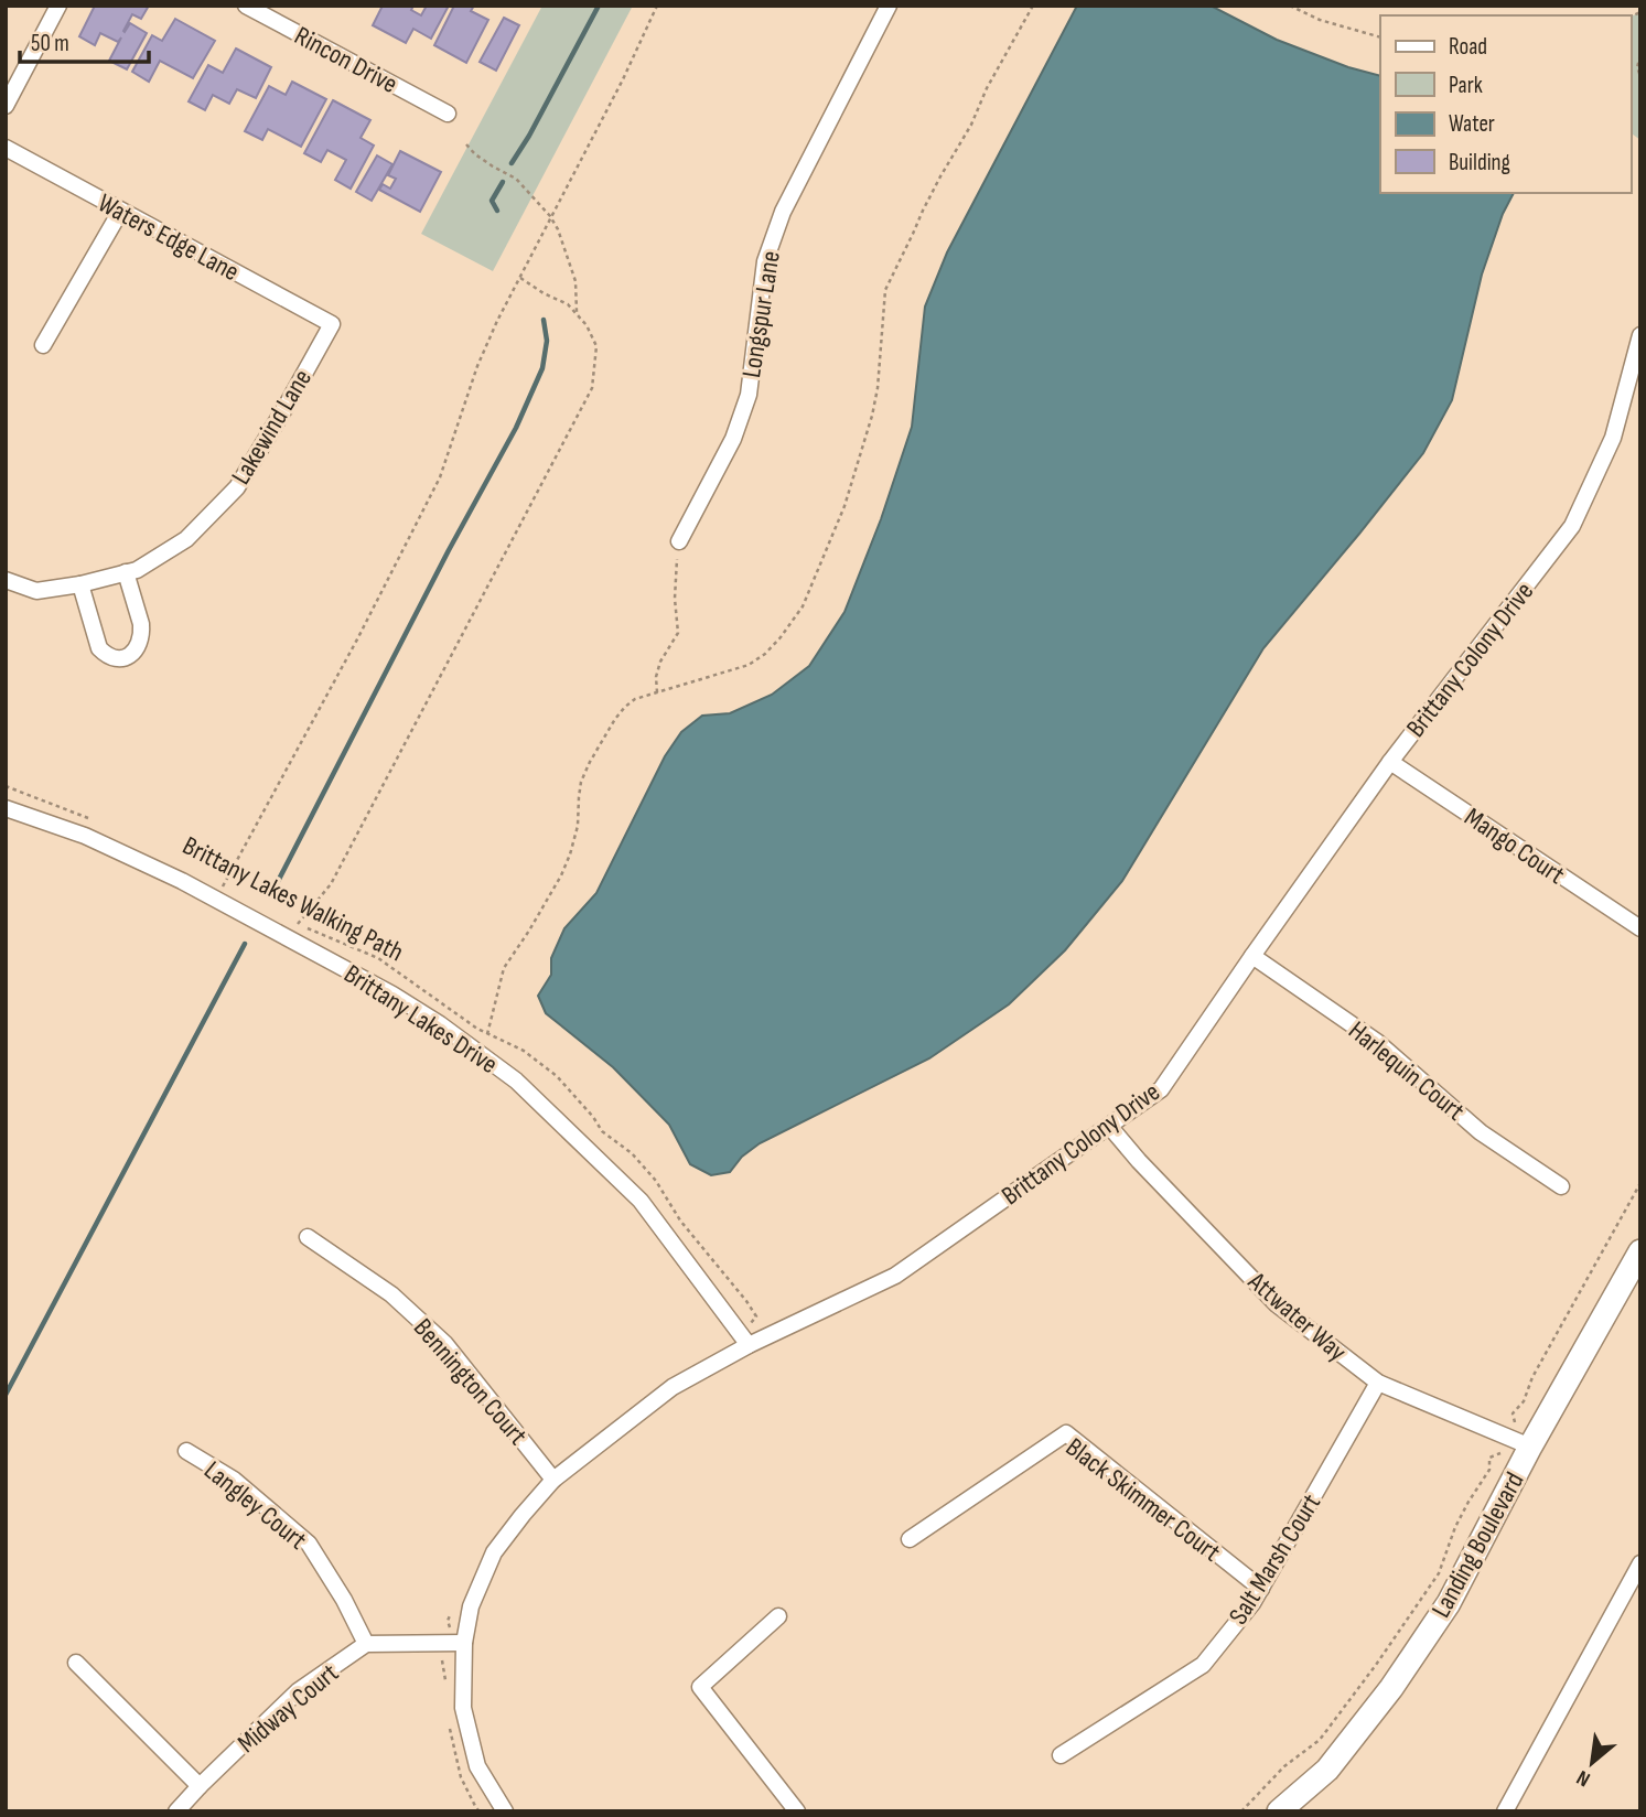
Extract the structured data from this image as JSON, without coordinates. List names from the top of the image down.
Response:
{
  "streets": {
    "street": [
      "Rincon Drive",
      "Waters Edge Lane",
      "Longspur Lane",
      "Lakewind Lane",
      "Brittany Colony Drive",
      "Mango Court",
      "Brittany Lakes Drive",
      "Harlequin Court",
      "Attwater Way",
      "Bennington Court",
      "Black Skimmer Court",
      "Langley Court",
      "Landing Boulevard",
      "Salt Marsh Court",
      "Midway Court"
    ],
    "path": ["Brittany Lakes Walking Path"]
  },
  "crossings": [
    ["Waters Edge Lane", "Lakewind Lane"],
    ["Brittany Colony Drive", "Mango Court"],
    ["Brittany Colony Drive", "Brittany Lakes Drive"],
    ["Brittany Colony Drive", "Harlequin Court"],
    ["Brittany Colony Drive", "Attwater Way"],
    ["Brittany Colony Drive", "Bennington Court"],
    ["Brittany Colony Drive", "Midway Court"],
    ["Brittany Lakes Walking Path", "Brittany Lakes Drive"],
    ["Attwater Way", "Landing Boulevard"],
    ["Attwater Way", "Salt Marsh Court"],
    ["Black Skimmer Court", "Salt Marsh Court"],
    ["Langley Court", "Midway Court"]
  ],
  "legend": [
    "Road",
    "Park",
    "Water",
    "Building"
  ],
  "scale_bar": "50 m",
  "north": "bottom left"
}
